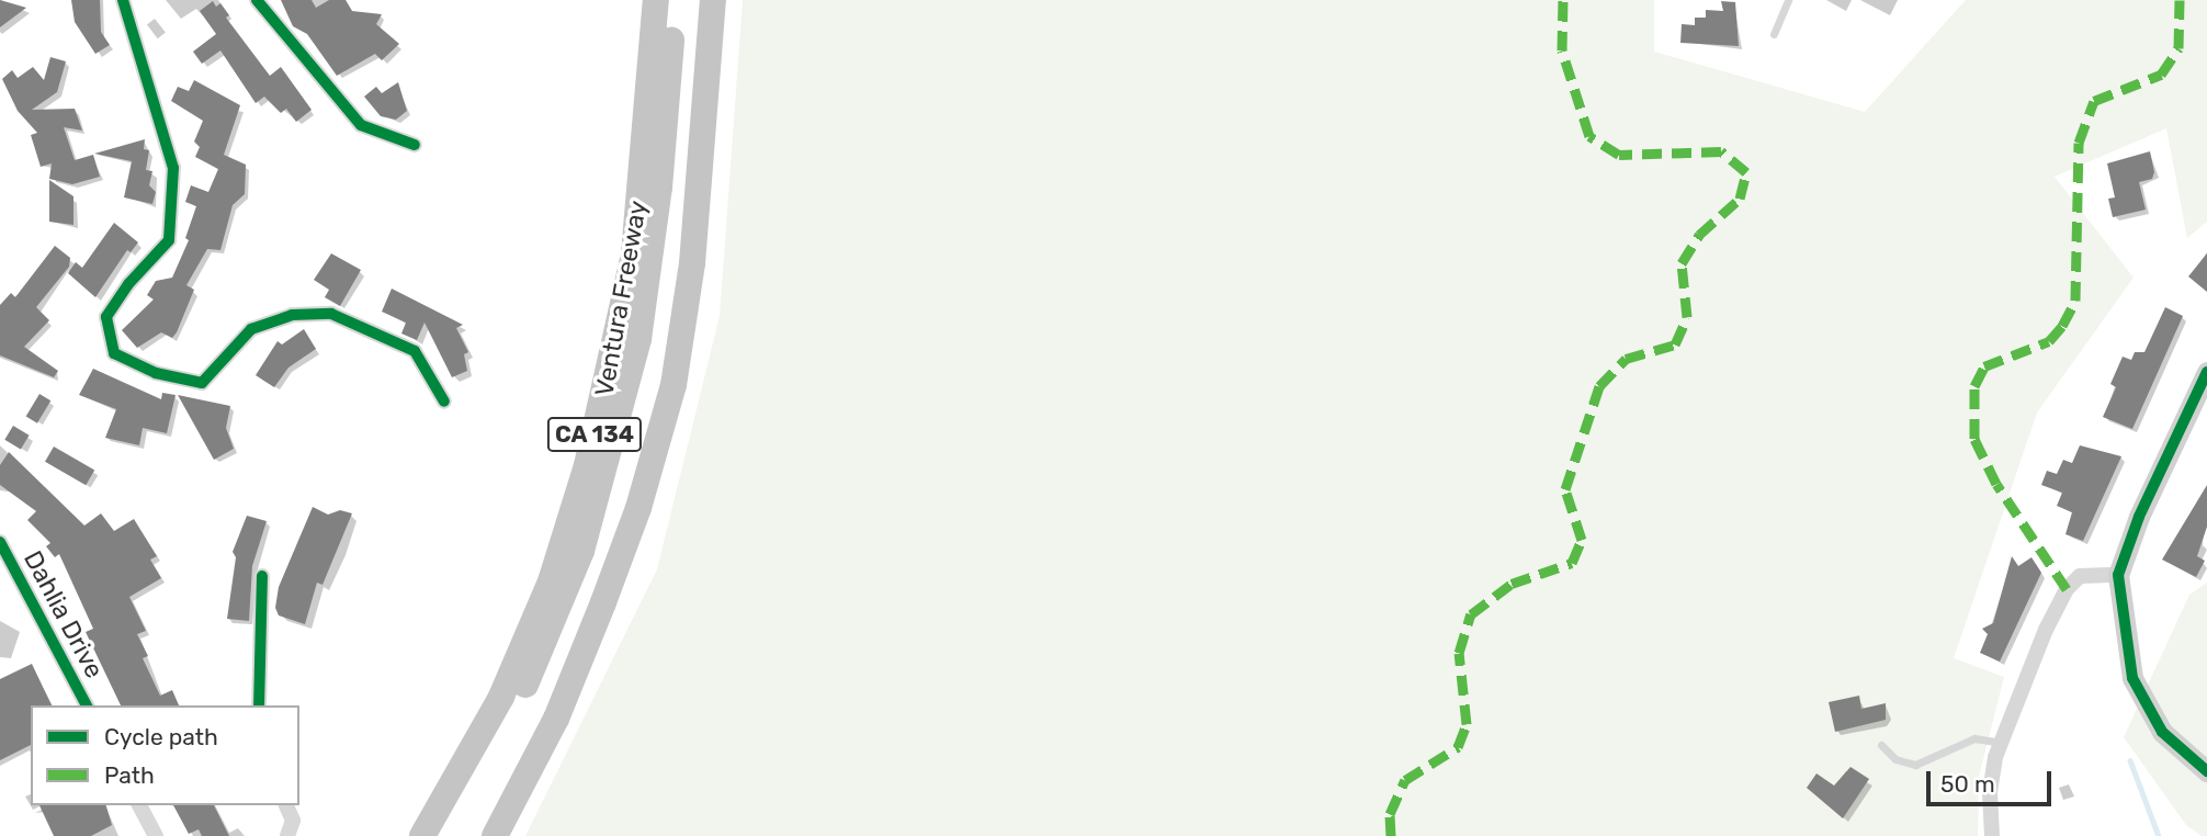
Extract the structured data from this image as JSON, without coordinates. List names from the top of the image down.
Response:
{
  "streets": {
    "highway": ["Ventura Freeway", "CA 134"],
    "street": ["Dahlia Drive"]
  },
  "legend": ["Cycle path", "Path"],
  "scale_bar": "50 m"
}
